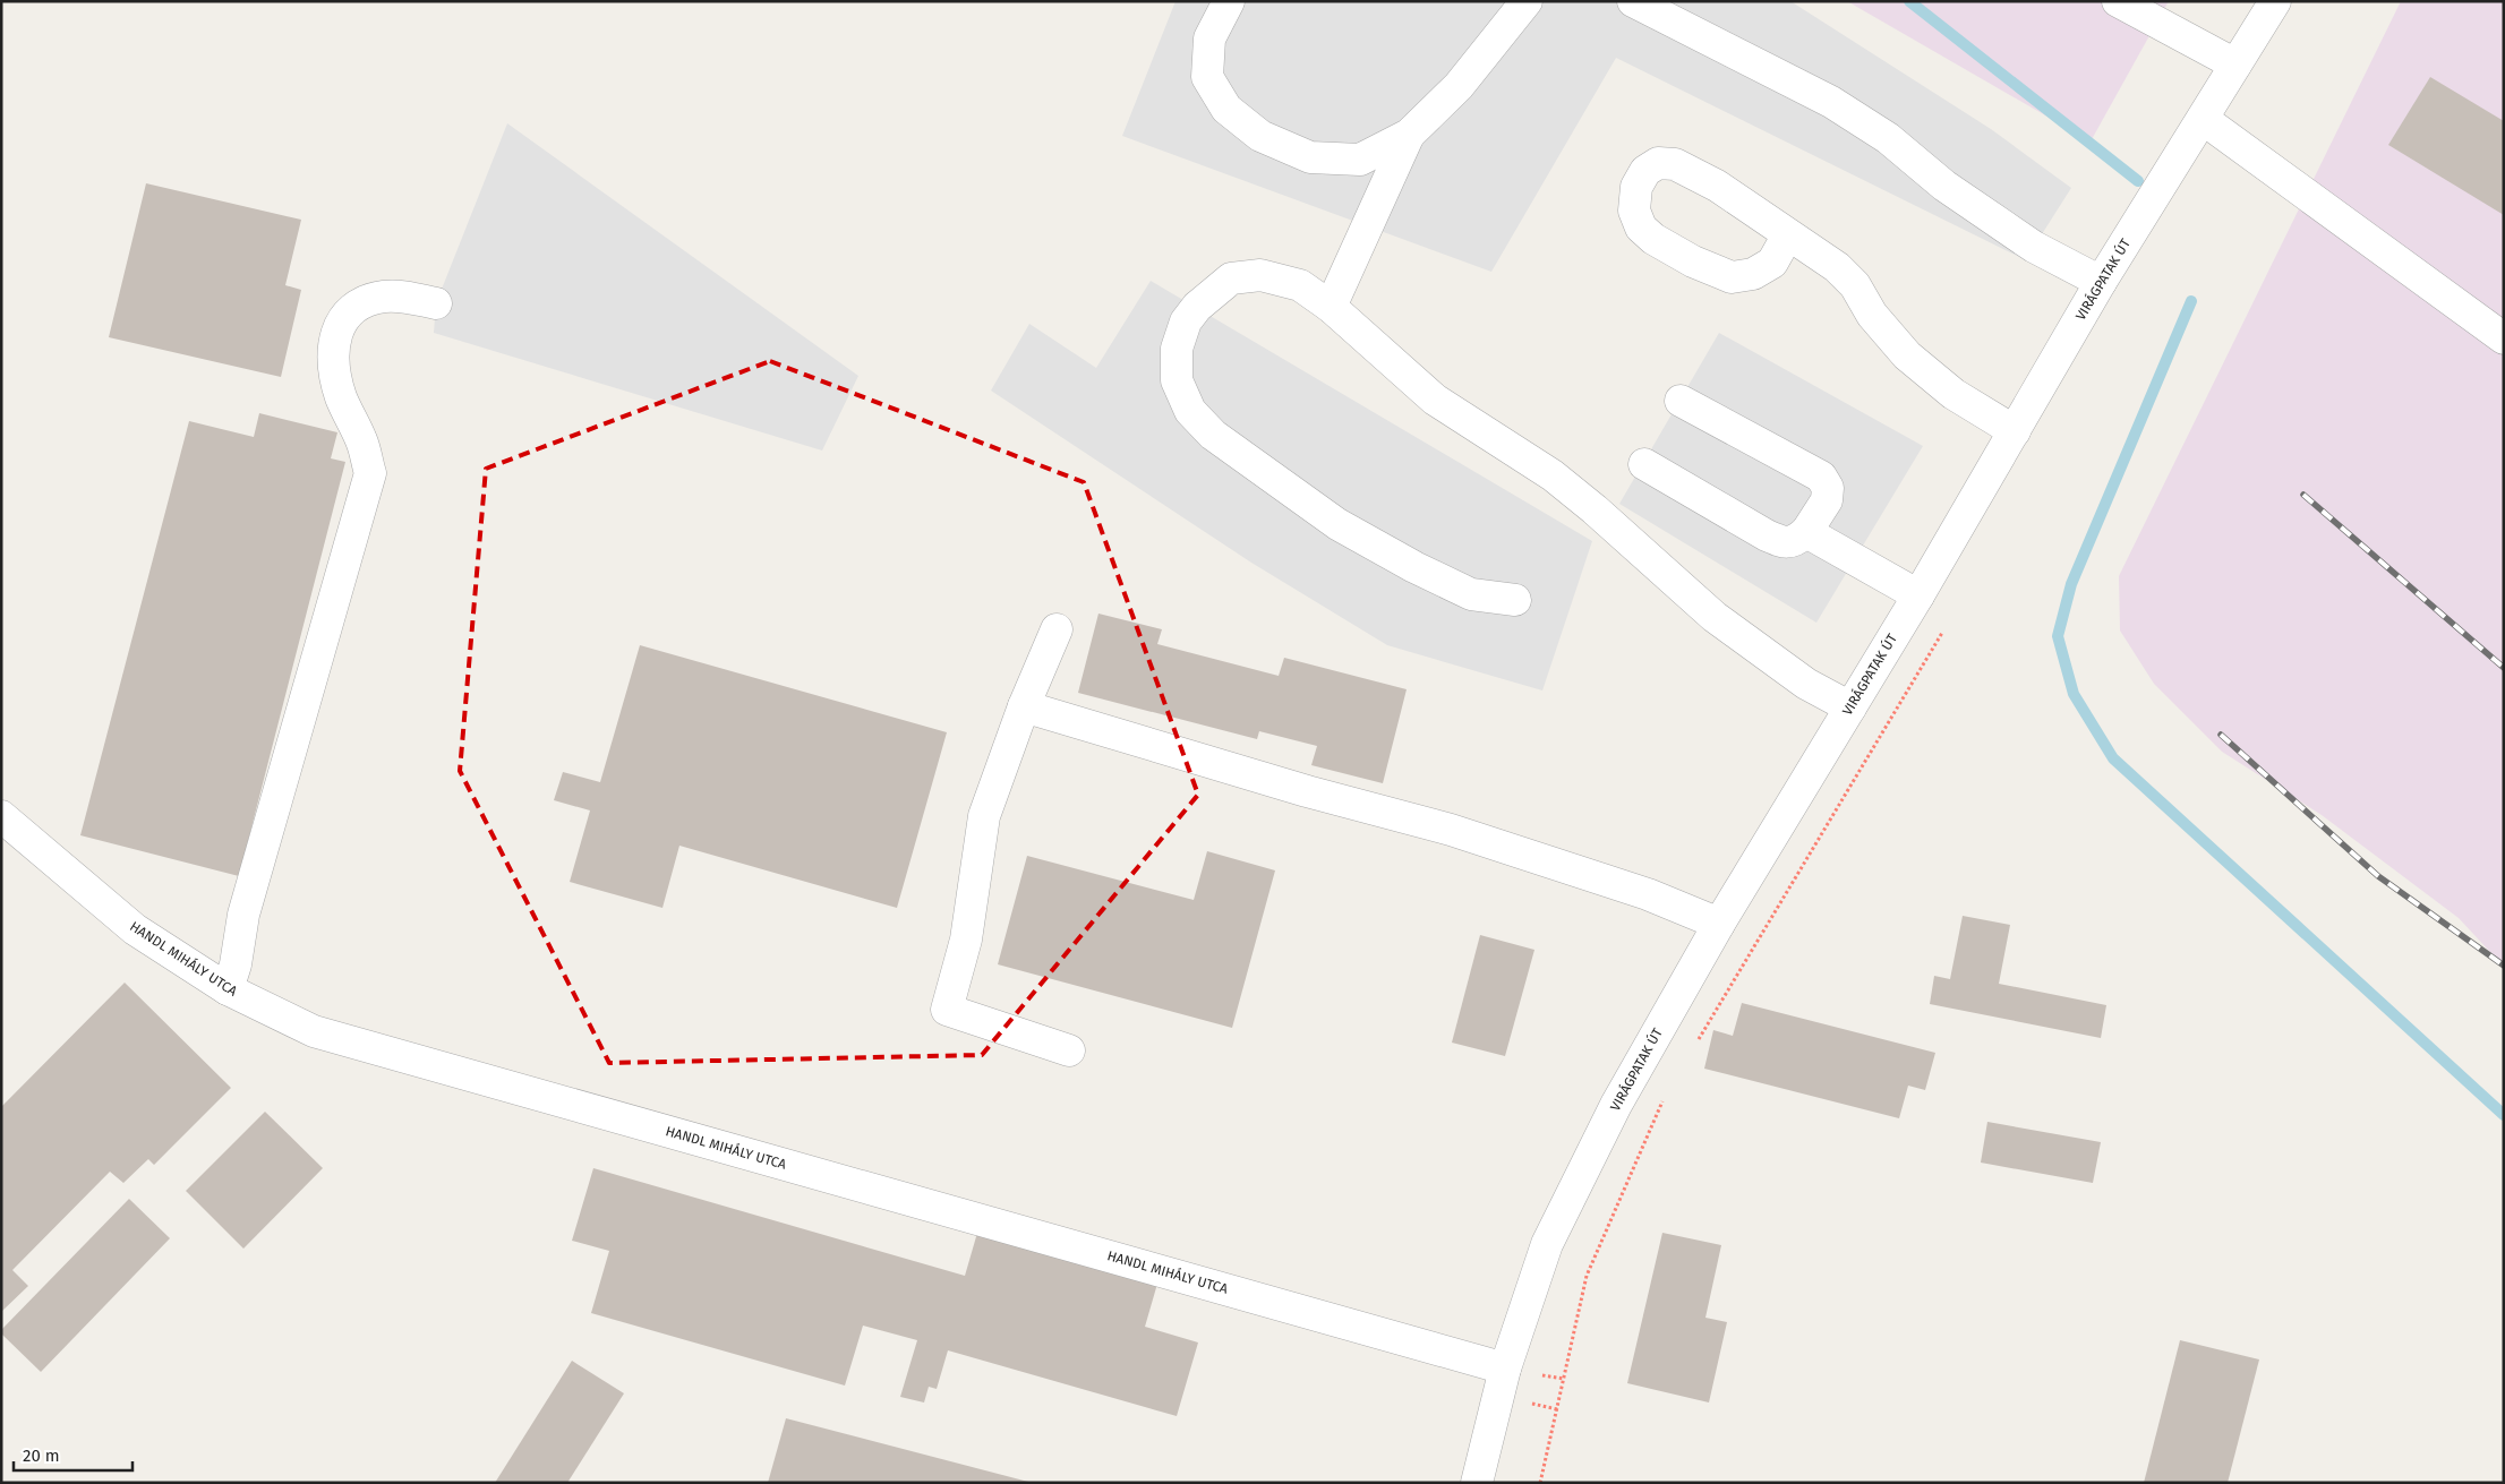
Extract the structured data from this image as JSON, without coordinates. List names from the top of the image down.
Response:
{
  "streets": {
    "street": ["VIRÁGPATAK ÚT", "HANDL MIHÁLY UTCA"]
  },
  "crossings": [
    ["VIRÁGPATAK ÚT", "HANDL MIHÁLY UTCA"]
  ],
  "scale_bar": "20 m"
}
